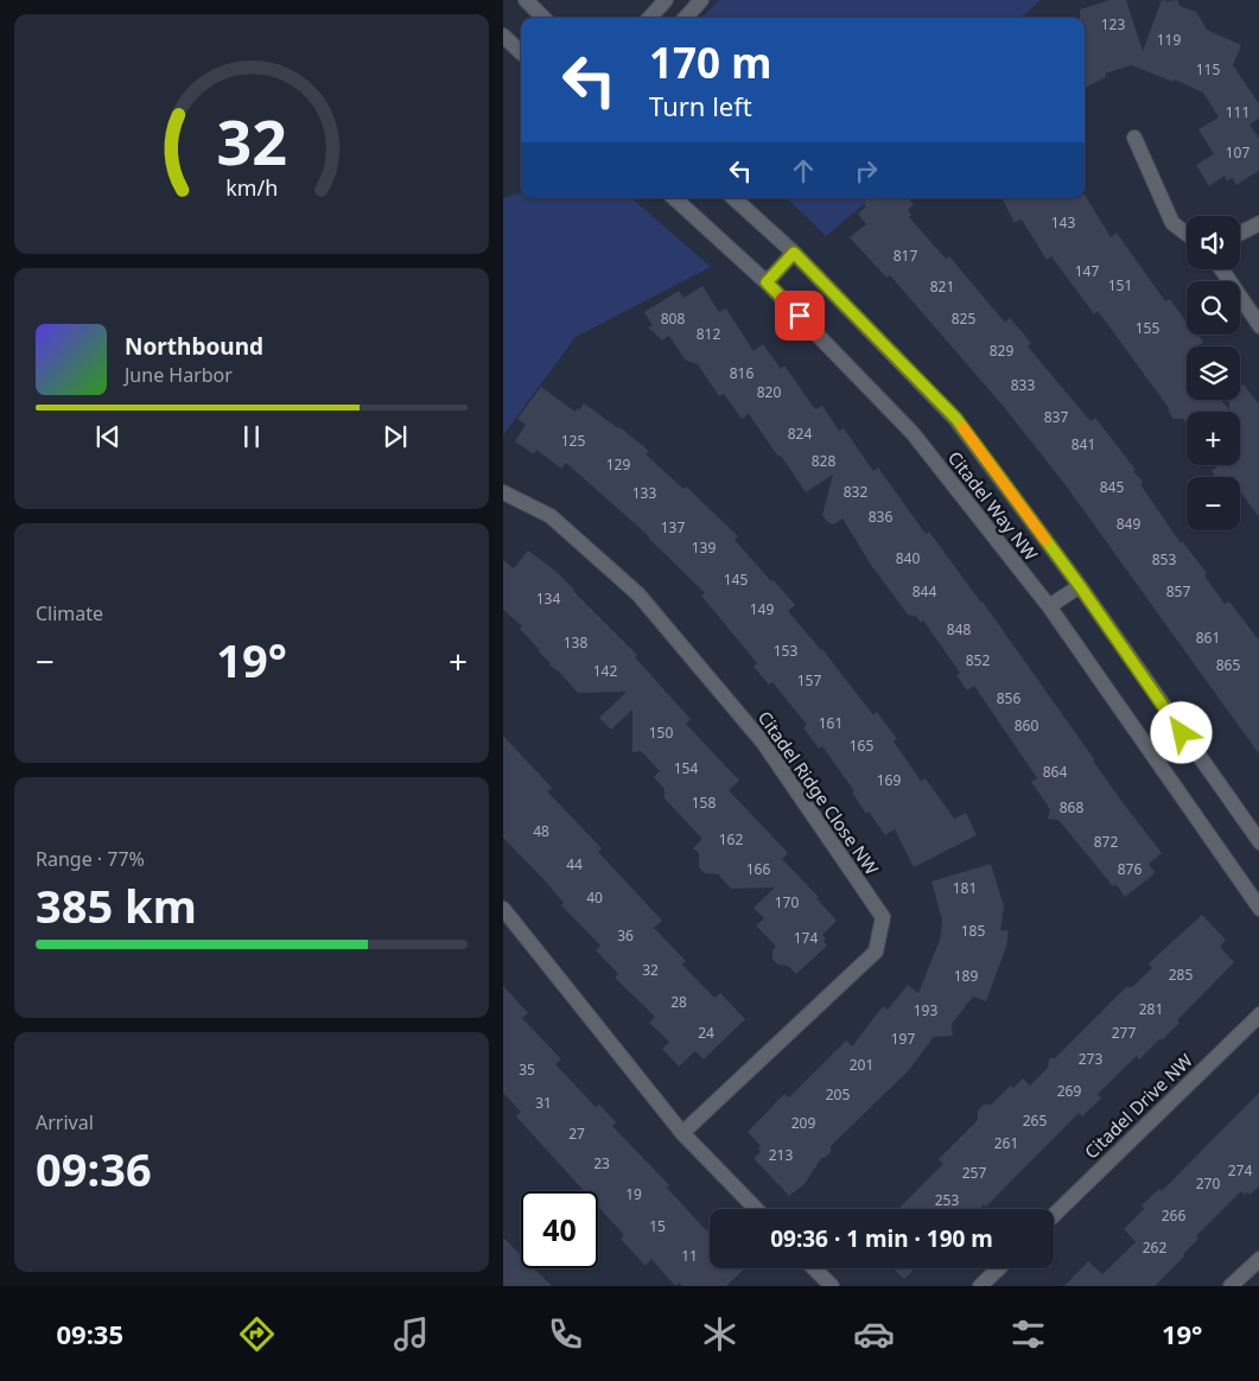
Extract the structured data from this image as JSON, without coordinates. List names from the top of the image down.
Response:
{
  "streets": {
    "street": ["Citadel Way NW", "Citadel Ridge Close NW", "Citadel Drive NW"]
  },
  "house_numbers": [
    "123",
    "119",
    "115",
    "111",
    "107",
    "143",
    "817",
    "147",
    "151",
    "821",
    "808",
    "825",
    "155",
    "812",
    "829",
    "816",
    "833",
    "820",
    "837",
    "824",
    "125",
    "841",
    "828",
    "129",
    "845",
    "832",
    "133",
    "836",
    "849",
    "137",
    "139",
    "840",
    "853",
    "145",
    "844",
    "857",
    "134",
    "149",
    "848",
    "861",
    "138",
    "153",
    "852",
    "865",
    "142",
    "157",
    "856",
    "161",
    "860",
    "150",
    "165",
    "154",
    "864",
    "169",
    "158",
    "868",
    "48",
    "162",
    "872",
    "44",
    "166",
    "876",
    "181",
    "40",
    "170",
    "185",
    "36",
    "174",
    "32",
    "285",
    "189",
    "28",
    "281",
    "193",
    "24",
    "277",
    "197",
    "273",
    "201",
    "35",
    "269",
    "205",
    "31",
    "265",
    "209",
    "27",
    "261",
    "213",
    "23",
    "274",
    "257",
    "270",
    "19",
    "253",
    "266",
    "15",
    "262",
    "11"
  ],
  "page": {
    "turn": ["170 m", "Turn left"],
    "map_buttons": ["+", "−"],
    "song": ["Northbound", "June Harbor"],
    "tile": [
      "Climate",
      ["Range · 77%", "385 km"],
      ["Arrival", "09:36"]
    ],
    "heat": ["−", "19°", "+"],
    "limit": "40",
    "trip": "09:36 · 1 min · 190 m",
    "tabs": ["09:35", "19°"],
    "gauge": ["32", "km/h"]
  }
}
